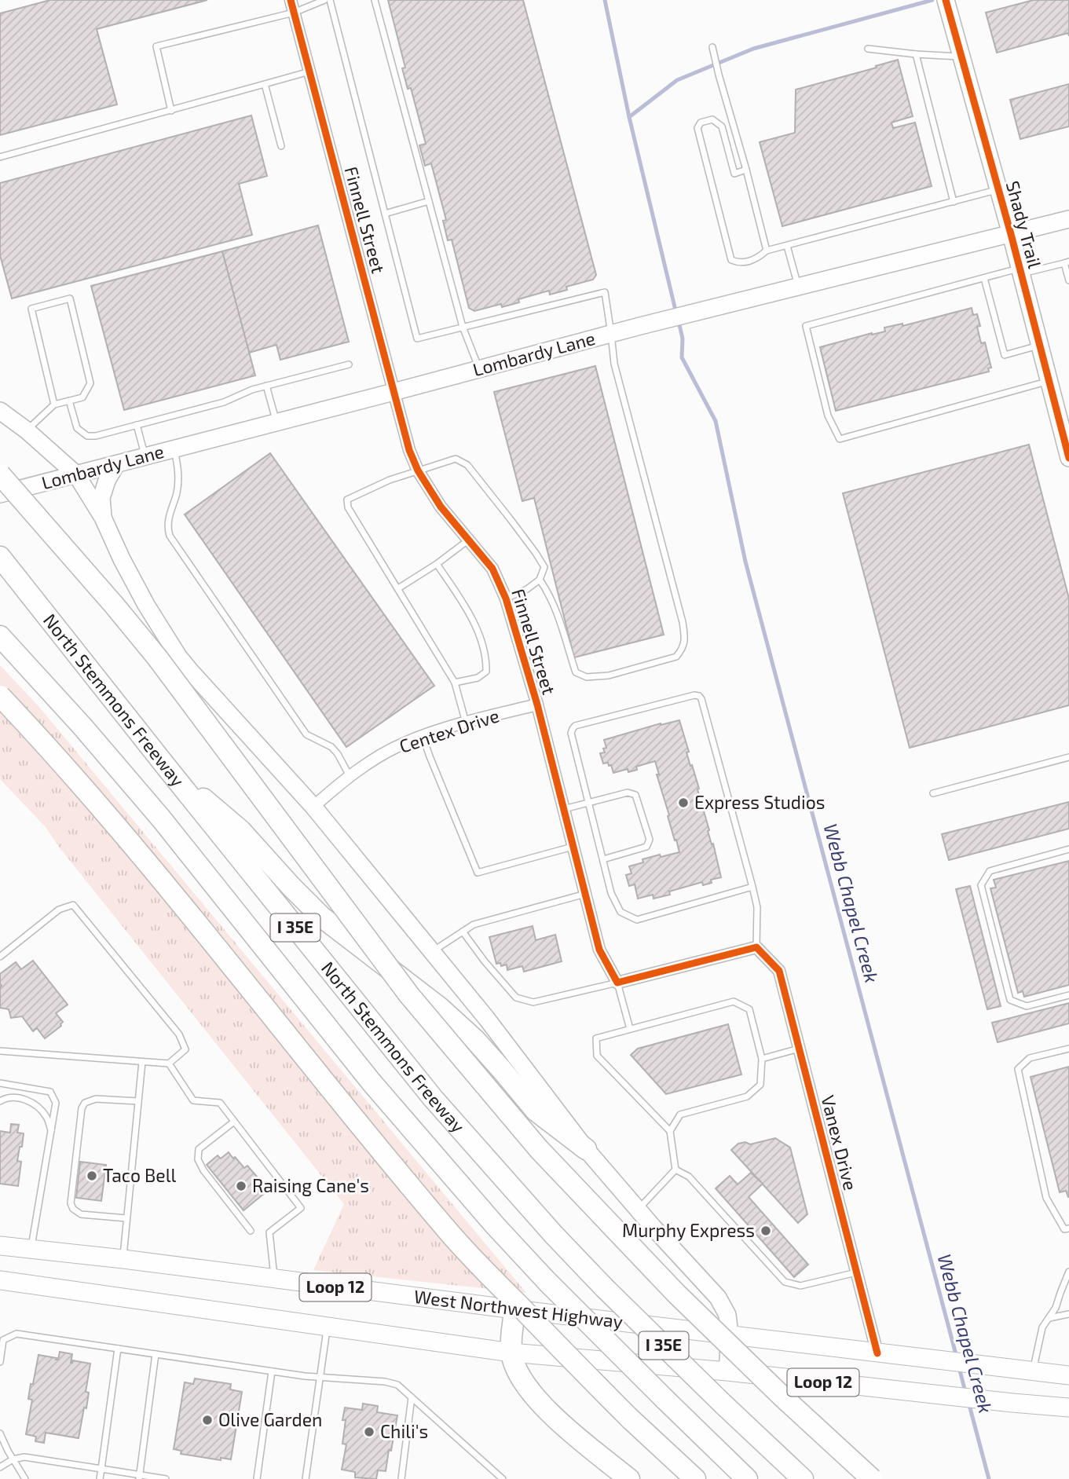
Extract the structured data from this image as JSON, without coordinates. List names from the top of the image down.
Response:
{
  "streets": {
    "highway": ["North Stemmons Freeway", "I 35E"],
    "main road": [
      "Shady Trail",
      "Lombardy Lane",
      "Loop 12",
      "West Northwest Highway"
    ],
    "street": ["Finnell Street", "Centex Drive", "Vanex Drive"]
  },
  "crossings": [
    ["Finnell Street", "Lombardy Lane"],
    ["Finnell Street", "Centex Drive"],
    ["Shady Trail", "Lombardy Lane"],
    ["Vanex Drive", "West Northwest Highway"]
  ],
  "water": ["Webb Chapel Creek"],
  "places": [
    "Express Studios",
    "Taco Bell",
    "Raising Cane's",
    "Murphy Express",
    "Olive Garden",
    "Chili's"
  ]
}
